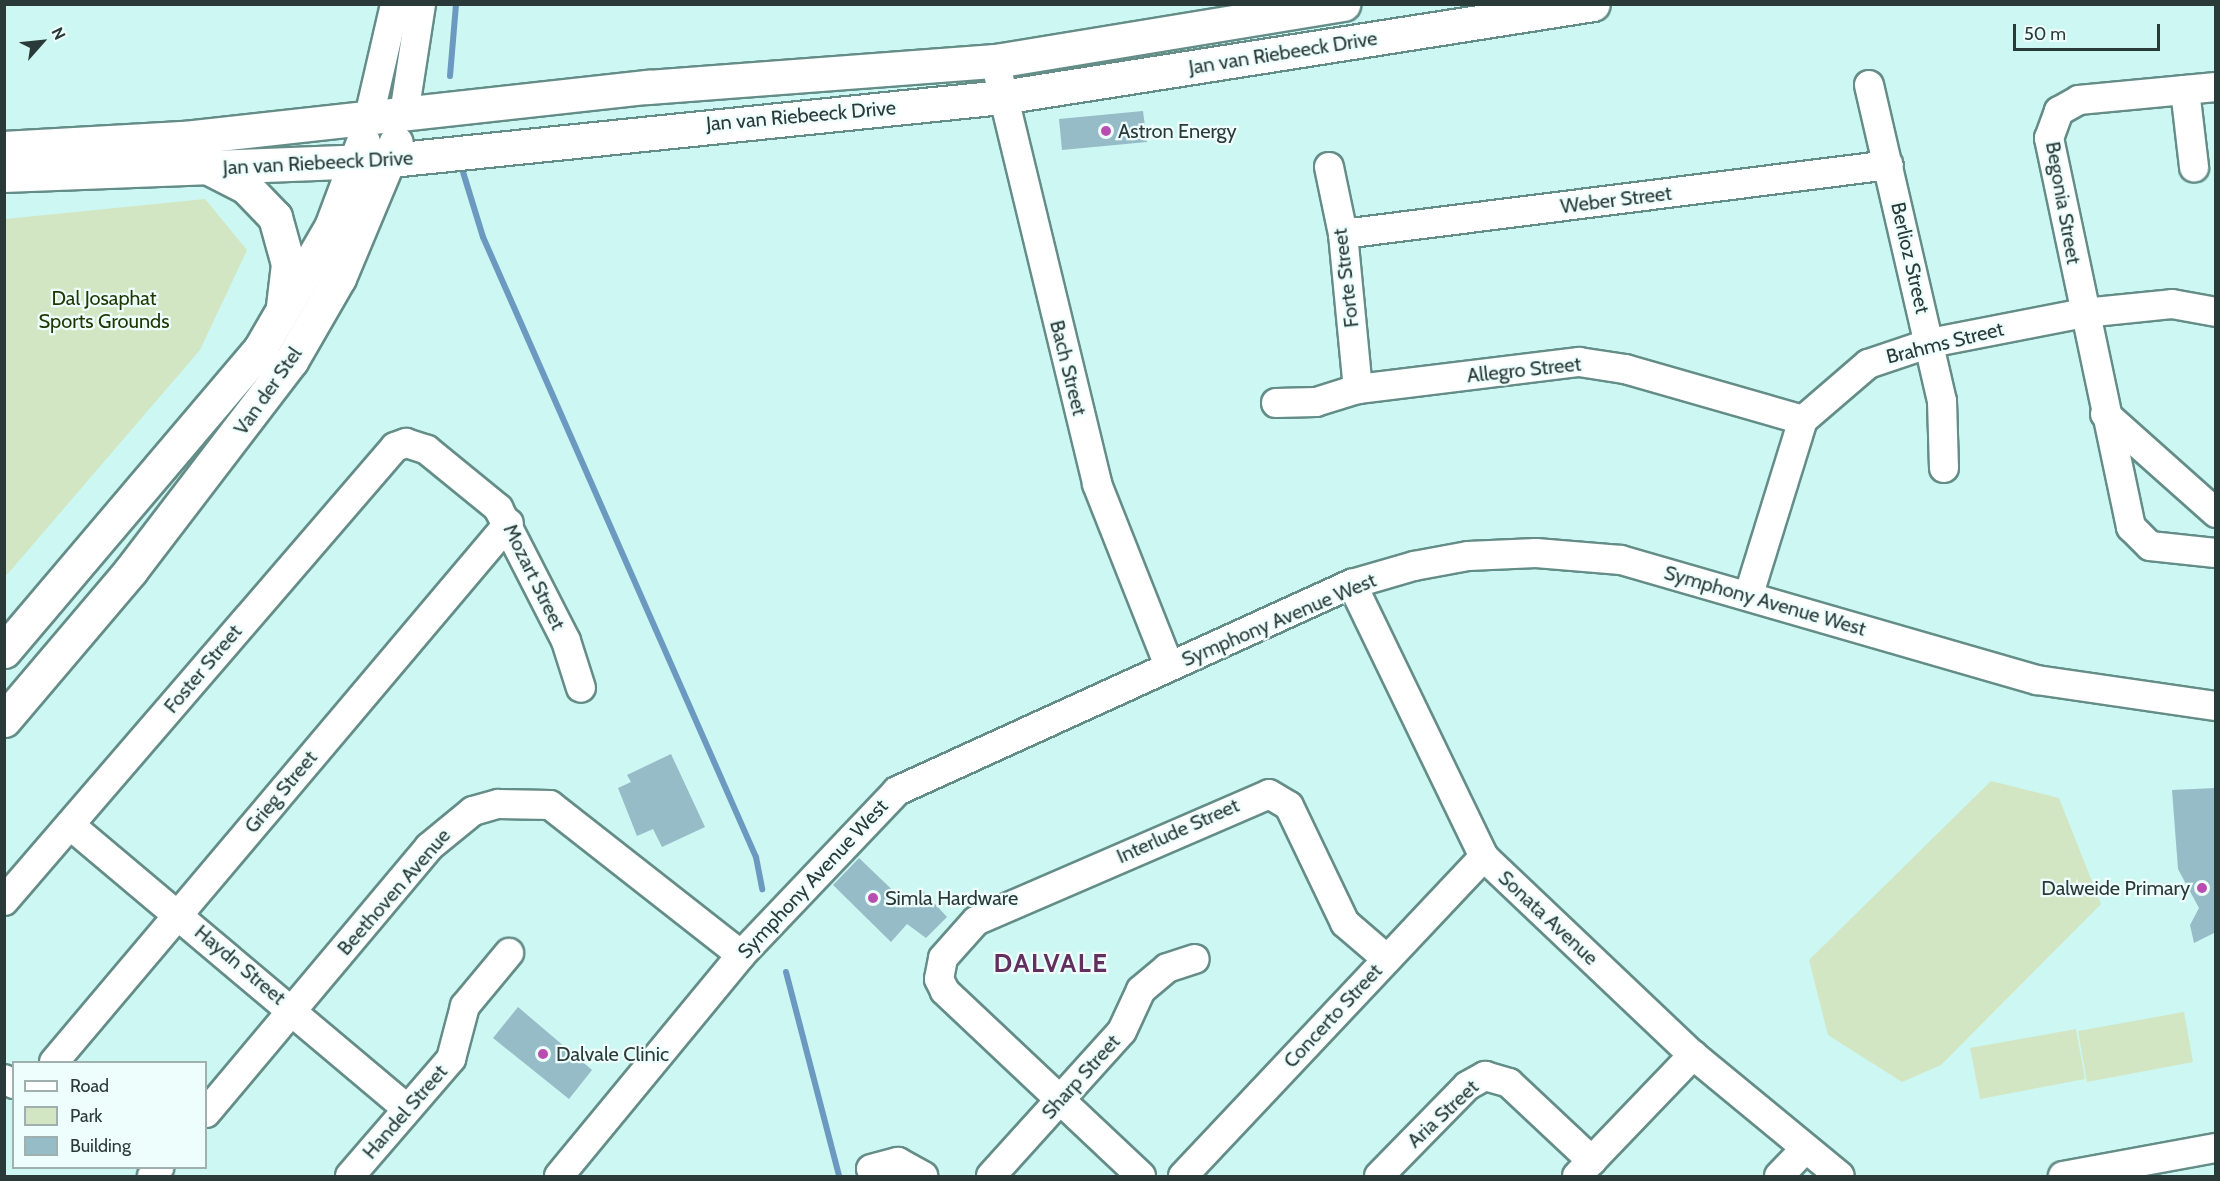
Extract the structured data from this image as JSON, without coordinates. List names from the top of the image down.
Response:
{
  "streets": {
    "main road": ["Jan van Riebeeck Drive", "Van der Stel"],
    "street": [
      "Weber Street",
      "Begonia Street",
      "Berlioz Street",
      "Forte Street",
      "Brahms Street",
      "Bach Street",
      "Allegro Street",
      "Mozart Street",
      "Symphony Avenue West",
      "Foster Street",
      "Grieg Street",
      "Interlude Street",
      "Beethoven Avenue",
      "Sonata Avenue",
      "Haydn Street",
      "Concerto Street",
      "Sharp Street",
      "Handel Street",
      "Aria Street"
    ]
  },
  "crossings": [
    ["Jan van Riebeeck Drive", "Bach Street"],
    ["Jan van Riebeeck Drive", "Van der Stel"],
    ["Weber Street", "Berlioz Street"],
    ["Weber Street", "Forte Street"],
    ["Begonia Street", "Brahms Street"],
    ["Berlioz Street", "Brahms Street"],
    ["Forte Street", "Allegro Street"],
    ["Brahms Street", "Allegro Street"],
    ["Bach Street", "Symphony Avenue West"],
    ["Mozart Street", "Foster Street"],
    ["Mozart Street", "Grieg Street"],
    ["Symphony Avenue West", "Beethoven Avenue"],
    ["Symphony Avenue West", "Sonata Avenue"],
    ["Foster Street", "Haydn Street"],
    ["Grieg Street", "Haydn Street"],
    ["Interlude Street", "Concerto Street"],
    ["Interlude Street", "Sharp Street"],
    ["Beethoven Avenue", "Haydn Street"],
    ["Sonata Avenue", "Concerto Street"],
    ["Haydn Street", "Handel Street"]
  ],
  "districts": ["DALVALE"],
  "parks": ["Dal Josaphat Sports Grounds"],
  "places": [
    "Astron Energy",
    "Dalweide Primary",
    "Simla Hardware",
    "Dalvale Clinic"
  ],
  "legend": ["Road", "Park", "Building"],
  "scale_bar": "50 m",
  "north": "top right"
}
